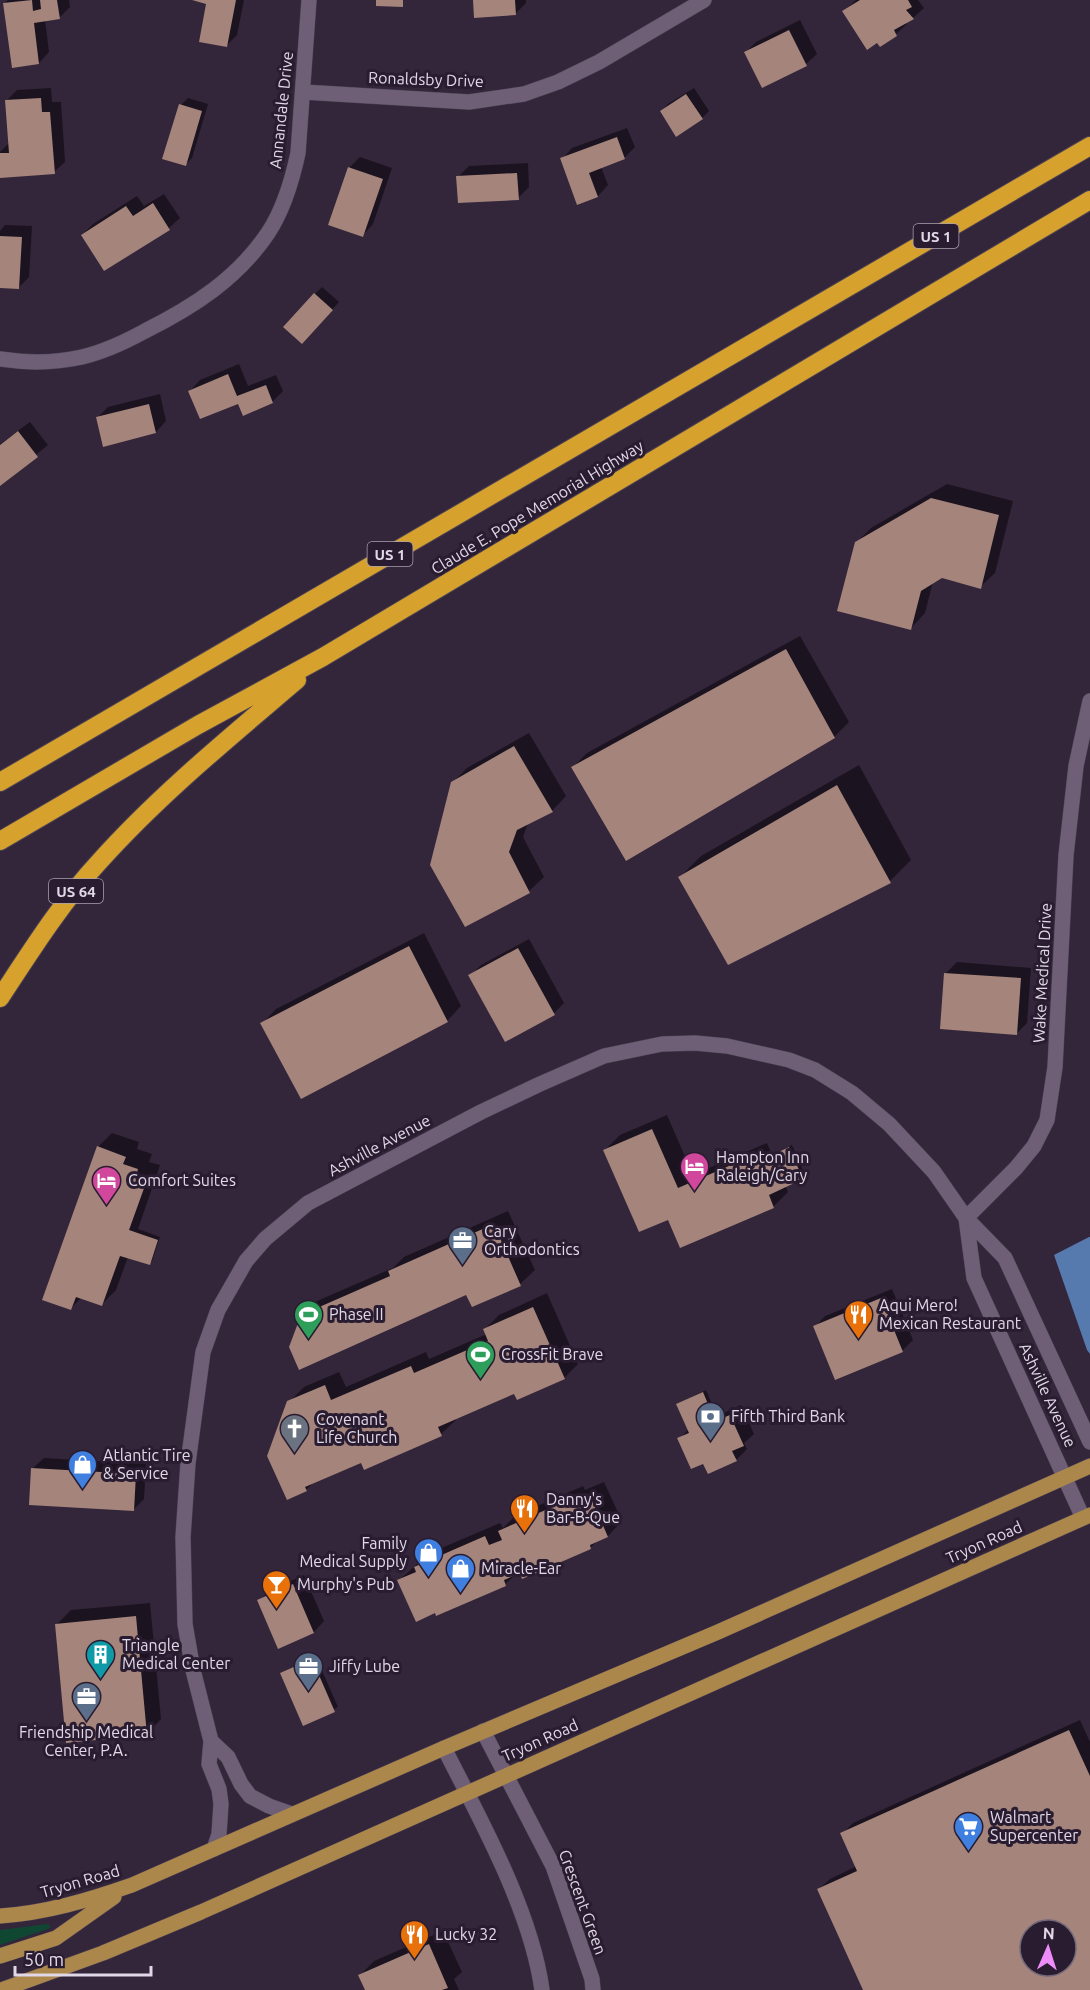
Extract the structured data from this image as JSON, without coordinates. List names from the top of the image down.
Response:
{
  "streets": {
    "highway": ["US 1", "Claude E. Pope Memorial Highway", "US 64"],
    "main road": ["Tryon Road"],
    "street": [
      "Ronaldsby Drive",
      "Annandale Drive",
      "Wake Medical Drive",
      "Ashville Avenue",
      "Crescent Green"
    ]
  },
  "crossings": [
    ["Ronaldsby Drive", "Annandale Drive"],
    ["Claude E. Pope Memorial Highway", "US 64"],
    ["Wake Medical Drive", "Ashville Avenue"],
    ["Ashville Avenue", "Tryon Road"],
    ["Tryon Road", "Crescent Green"]
  ],
  "places": {
    "hotel": ["Hampton Inn Raleigh/Cary", "Comfort Suites"],
    "office": ["Cary Orthodontics", "Jiffy Lube", "Friendship Medical Center, P.A."],
    "sports": ["Phase II", "CrossFit Brave"],
    "restaurant": ["Aqui Mero! Mexican Restaurant", "Danny's Bar-B-Que", "Lucky 32"],
    "bank": ["Fifth Third Bank"],
    "church": ["Covenant Life Church"],
    "shop": ["Atlantic Tire & Service", "Family Medical Supply", "Miracle-Ear"],
    "bar": ["Murphy's Pub"],
    "building": ["Triangle Medical Center"],
    "supermarket": ["Walmart Supercenter"]
  },
  "scale_bar": "50 m",
  "north": "top"
}
